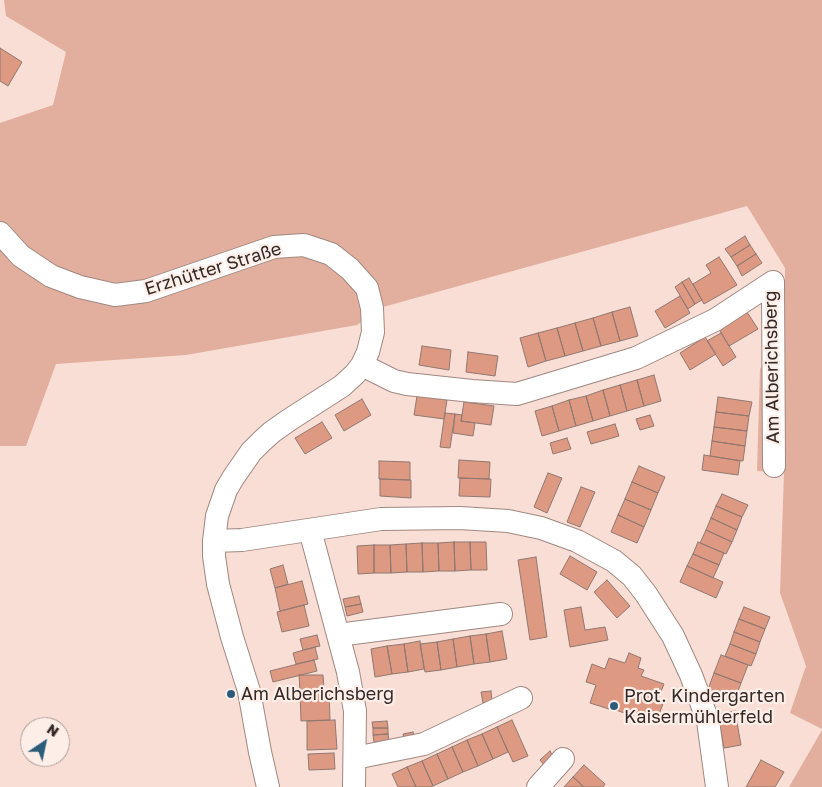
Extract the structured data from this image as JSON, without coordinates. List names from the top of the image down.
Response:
{
  "streets": {
    "street": ["Erzhütter Straße", "Am Alberichsberg"]
  },
  "crossings": [
    ["Erzhütter Straße", "Am Alberichsberg"]
  ],
  "places": ["Am Alberichsberg", "Prot. Kindergarten Kaisermühlerfeld"],
  "north": "top right"
}
